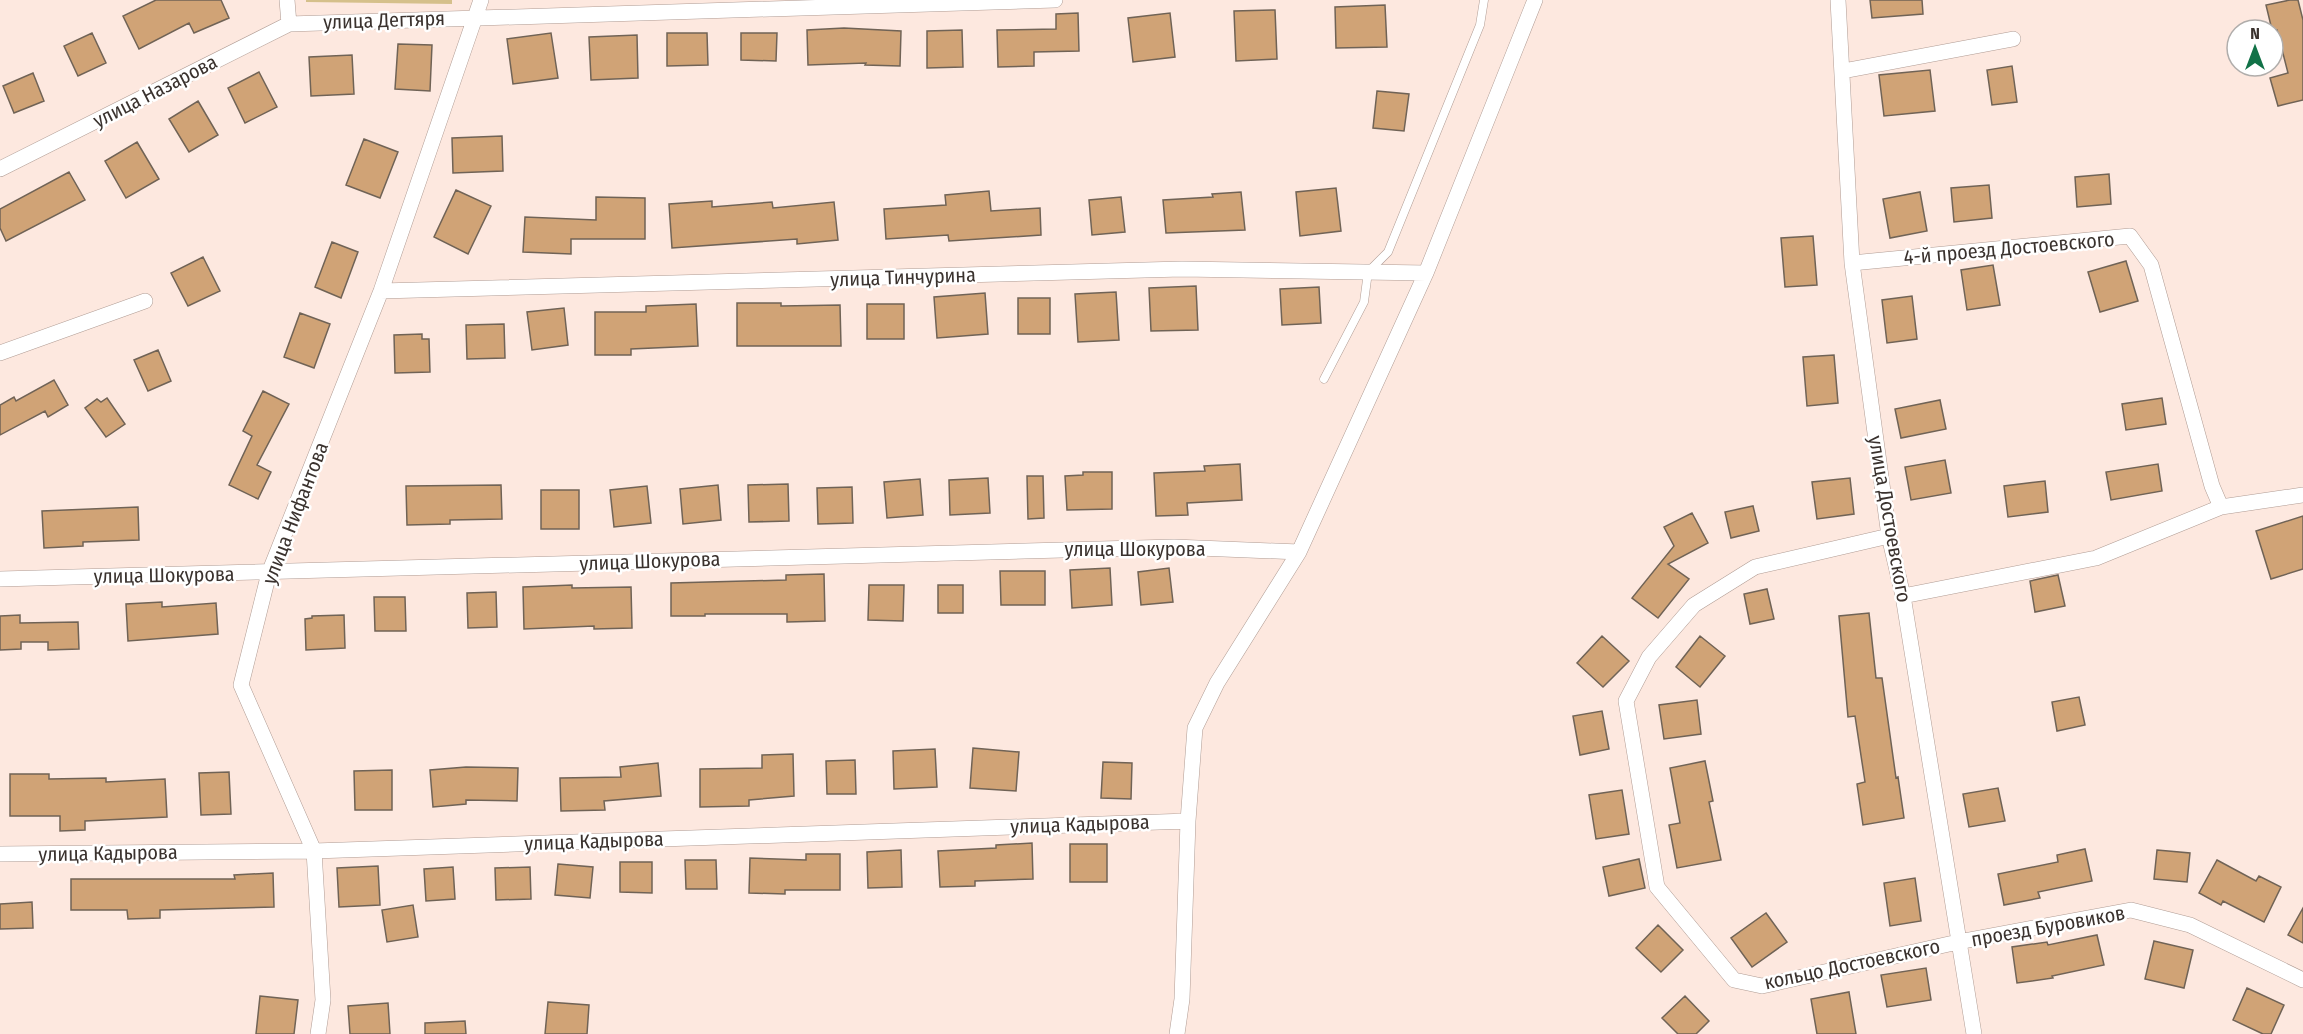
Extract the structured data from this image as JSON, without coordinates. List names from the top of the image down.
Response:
{
  "streets": {
    "street": [
      "улица Дегтяря",
      "улица Назарова",
      "4-й проезд Достоевского",
      "улица Тинчурина",
      "улица Нифантова",
      "улица Достоевского",
      "улица Шокурова",
      "улица Кадырова",
      "проезд Буровиков",
      "кольцо Достоевского"
    ]
  },
  "crossings": [
    ["улица Дегтяря", "улица Назарова"],
    ["улица Дегтяря", "улица Нифантова"],
    ["4-й проезд Достоевского", "улица Достоевского"],
    ["улица Тинчурина", "улица Нифантова"],
    ["улица Нифантова", "улица Шокурова"],
    ["улица Нифантова", "улица Кадырова"],
    ["улица Достоевского", "проезд Буровиков"],
    ["улица Достоевского", "кольцо Достоевского"],
    ["проезд Буровиков", "кольцо Достоевского"]
  ],
  "north": "top"
}
